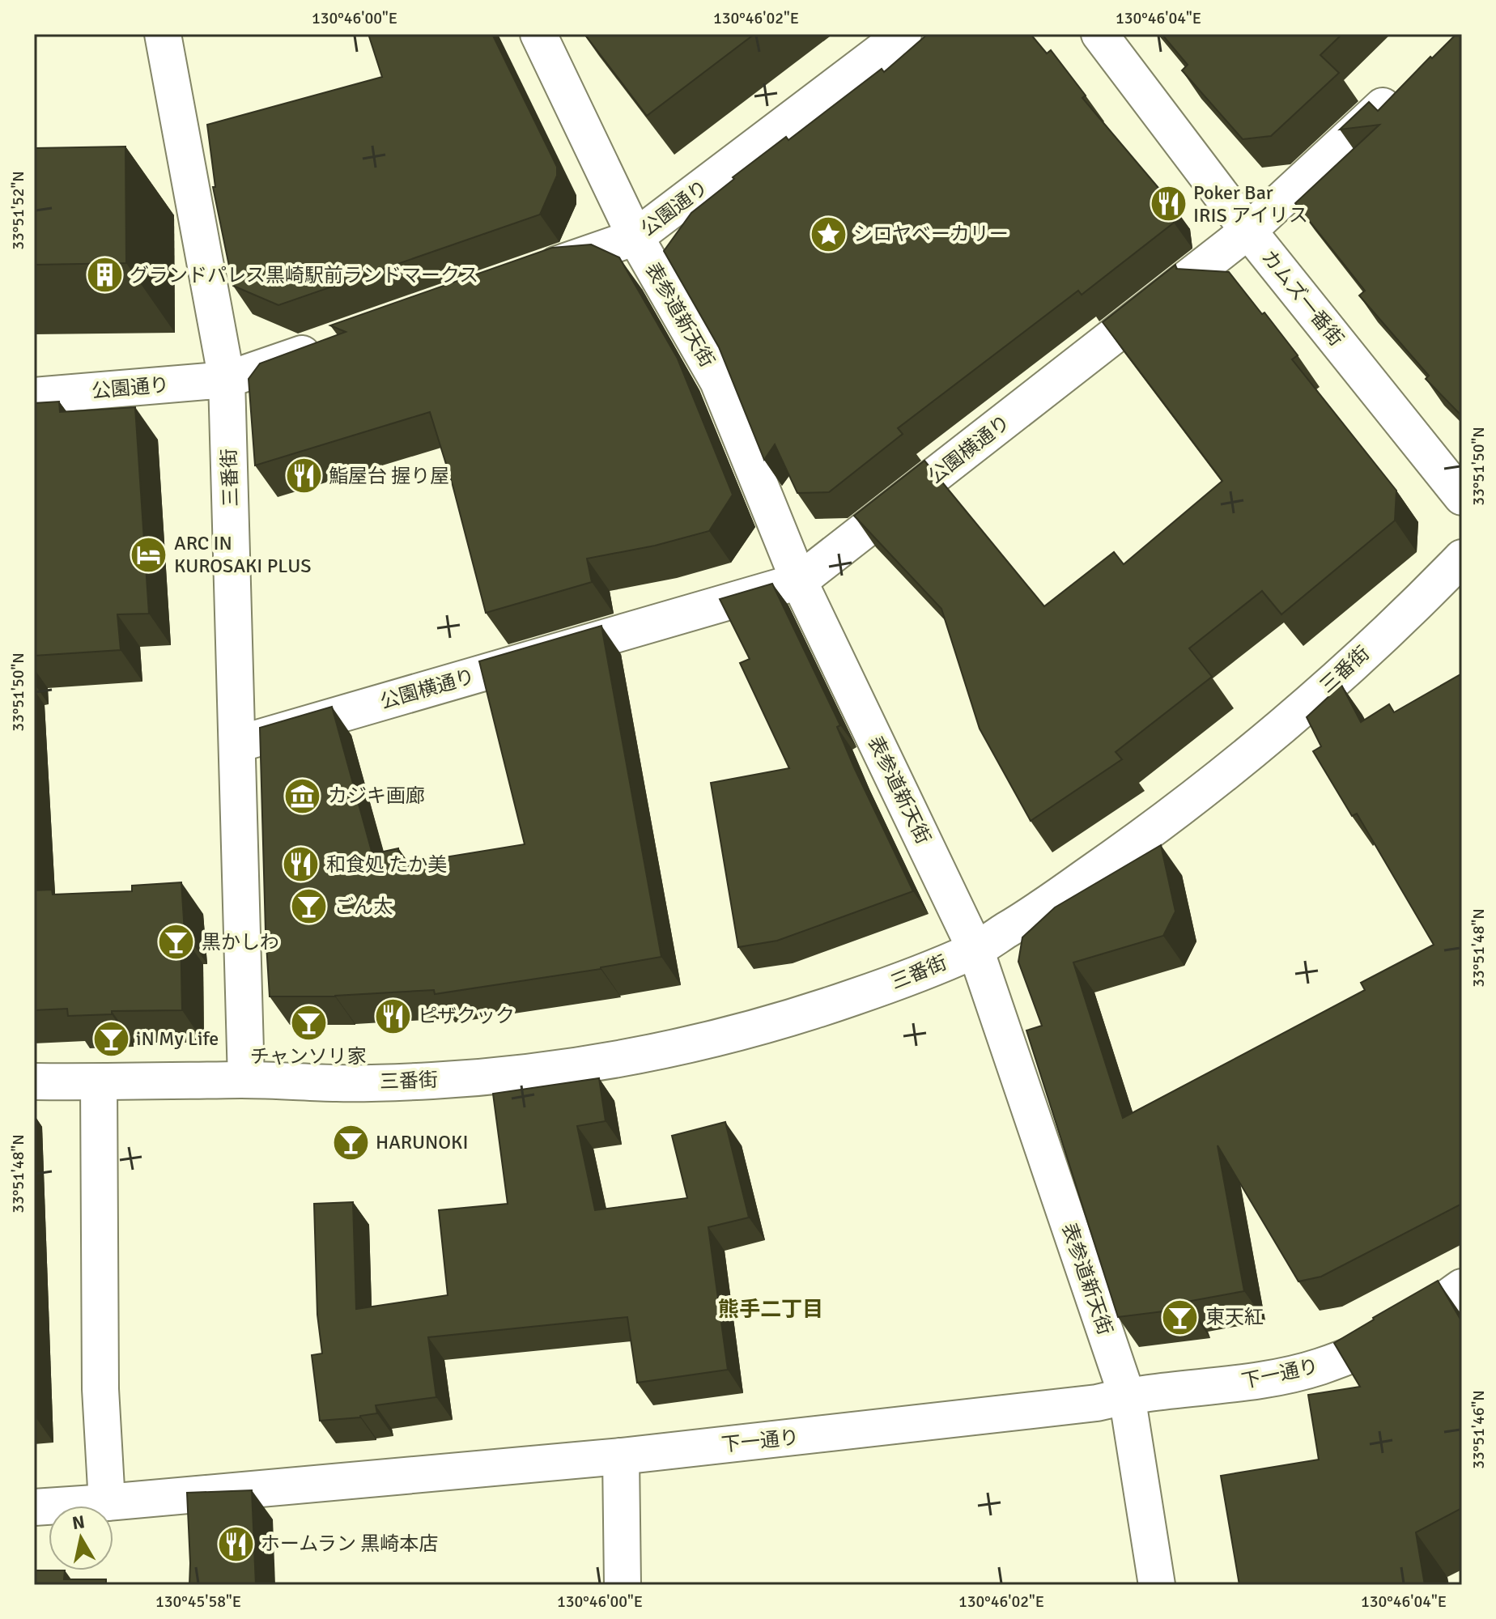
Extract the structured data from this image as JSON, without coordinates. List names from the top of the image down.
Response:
{
  "streets": {
    "street": [
      "公園通り",
      "カムズ一番街",
      "表参道新天街",
      "公園横通り",
      "三番街",
      "下一通り"
    ]
  },
  "crossings": [
    ["公園通り", "表参道新天街"],
    ["公園通り", "三番街"],
    ["カムズ一番街", "公園横通り"],
    ["表参道新天街", "公園横通り"],
    ["表参道新天街", "三番街"],
    ["表参道新天街", "下一通り"],
    ["公園横通り", "三番街"]
  ],
  "districts": ["熊手二丁目"],
  "places": {
    "restaurant": [
      "Poker Bar IRIS アイリス",
      "鮨屋台 握り屋",
      "和食処 たか美",
      "ピザクック",
      "ホームラン 黒崎本店"
    ],
    "place": ["シロヤベーカリー"],
    "building": ["グランドパレス黒崎駅前ランドマークス"],
    "hotel": ["ARC IN KUROSAKI PLUS"],
    "museum": ["カジキ画廊"],
    "bar": [
      "ごん太",
      "黒かしわ",
      "チャンソリ家",
      "iN My Life",
      "HARUNOKI",
      "東天紅"
    ]
  },
  "north": "top",
  "coordinates": [
    "130°46'00\"E",
    "130°46'02\"E",
    "130°46'04\"E",
    "33°51'52\"N",
    "33°51'50\"N",
    "33°51'48\"N",
    "33°51'46\"N",
    "130°45'58\"E"
  ]
}
